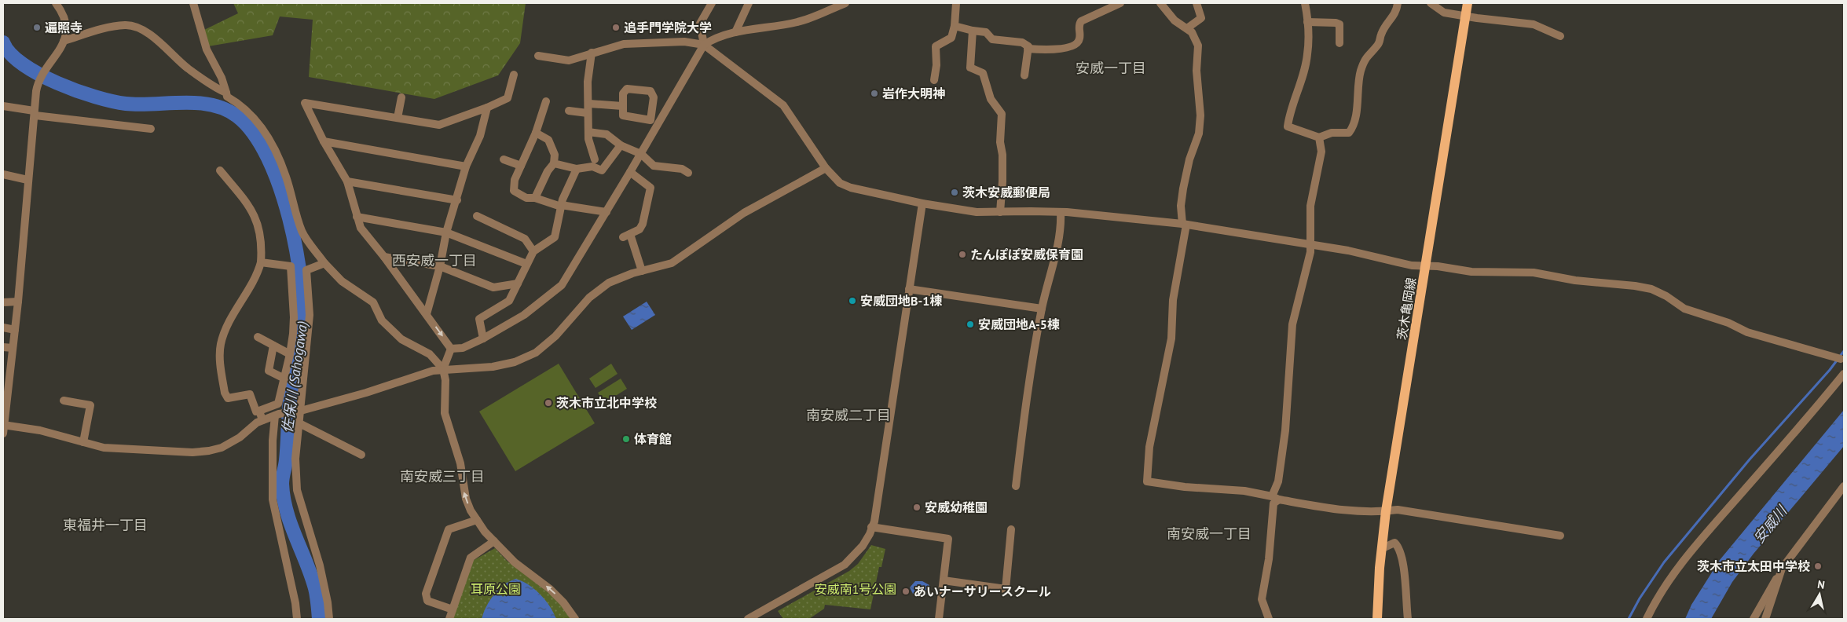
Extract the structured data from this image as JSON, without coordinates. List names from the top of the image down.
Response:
{
  "streets": {
    "main road": ["茨木亀岡線"]
  },
  "districts": [
    "安威一丁目",
    "西安威一丁目",
    "南安威二丁目",
    "南安威三丁目",
    "東福井一丁目",
    "南安威一丁目"
  ],
  "water": ["佐保川 (Sahogawa)", "安威川"],
  "parks": ["耳原公園", "安威南1号公園"],
  "places": [
    "遍照寺",
    "追手門学院大学",
    "岩作大明神",
    "茨木安威郵便局",
    "たんぽぽ安威保育園",
    "安威団地B-1棟",
    "安威団地A-5棟",
    "茨木市立北中学校",
    "体育館",
    "安威幼稚園",
    "茨木市立太田中学校",
    "あいナーサリースクール"
  ],
  "north": "top"
}
